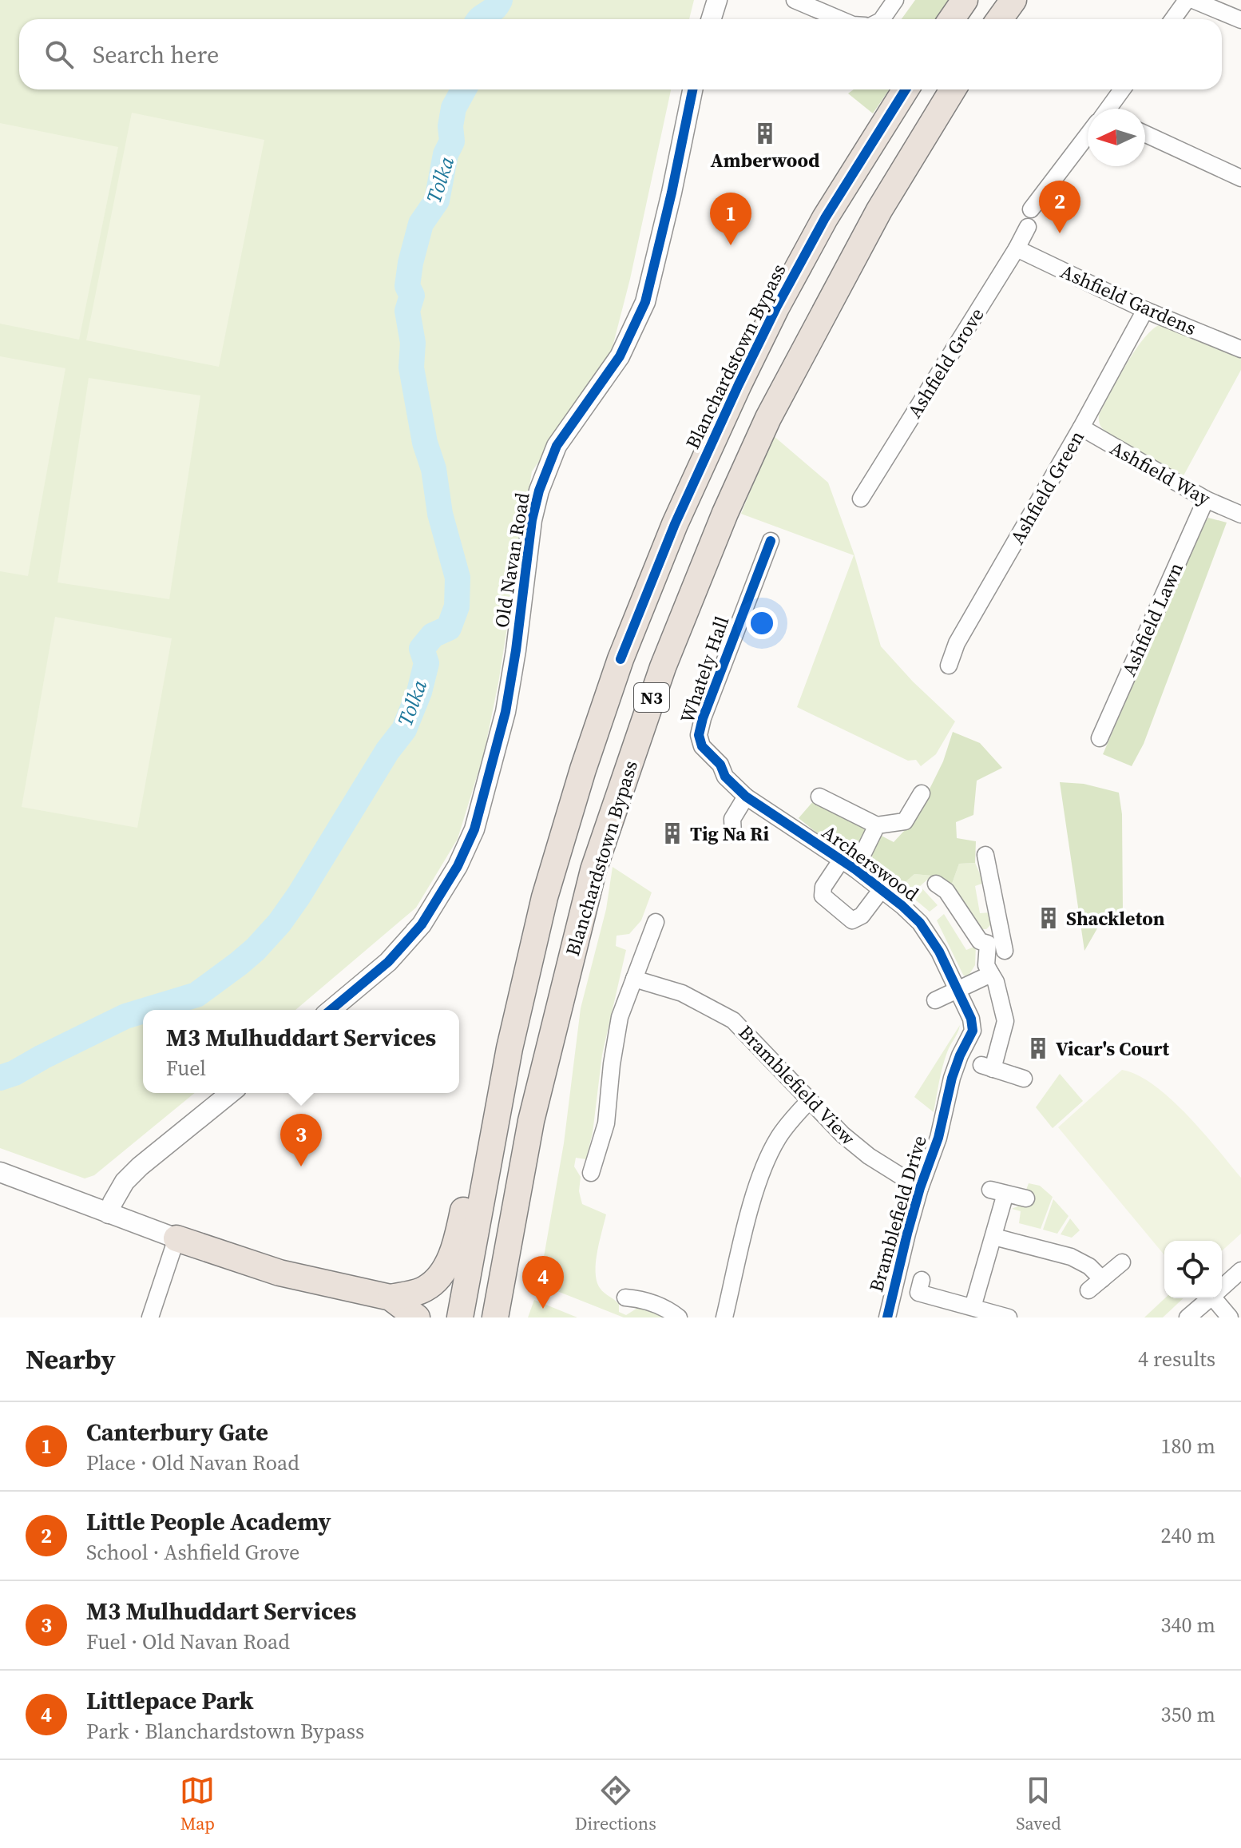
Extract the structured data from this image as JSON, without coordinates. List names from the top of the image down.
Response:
{
  "streets": {
    "highway": ["Blanchardstown Bypass", "N3"],
    "street": [
      "Ashfield Gardens",
      "Ashfield Grove",
      "Ashfield Way",
      "Ashfield Green",
      "Old Navan Road",
      "Ashfield Lawn",
      "Whately Hall",
      "Archerswood",
      "Bramblefield View",
      "Bramblefield Drive"
    ]
  },
  "crossings": [
    ["Ashfield Gardens", "Ashfield Grove"],
    ["Ashfield Gardens", "Ashfield Green"],
    ["Ashfield Way", "Ashfield Green"],
    ["Ashfield Way", "Ashfield Lawn"],
    ["Whately Hall", "Archerswood"],
    ["Archerswood", "Bramblefield Drive"],
    ["Bramblefield View", "Bramblefield Drive"]
  ],
  "water": ["Tolka"],
  "places": {
    "building": [
      "Amberwood",
      "Tig Na Ri",
      "Shackleton",
      "Vicar's Court"
    ]
  },
  "north": "left",
  "page": {
    "search": "Search here",
    "pins": [
      "2",
      "1",
      "3",
      "4"
    ],
    "popup": ["M3 Mulhuddart Services", "Fuel"],
    "heading": ["Nearby", "4 results"],
    "list": [
      {
        "mark": "1",
        "name": "Canterbury Gate",
        "note": "Place · Old Navan Road",
        "value": "180 m"
      },
      {
        "mark": "2",
        "name": "Little People Academy",
        "note": "School · Ashfield Grove",
        "value": "240 m"
      },
      {
        "mark": "3",
        "name": "M3 Mulhuddart Services",
        "note": "Fuel · Old Navan Road",
        "value": "340 m"
      },
      {
        "mark": "4",
        "name": "Littlepace Park",
        "note": "Park · Blanchardstown Bypass",
        "value": "350 m"
      }
    ],
    "nav": ["Map", "Directions", "Saved"]
  }
}
